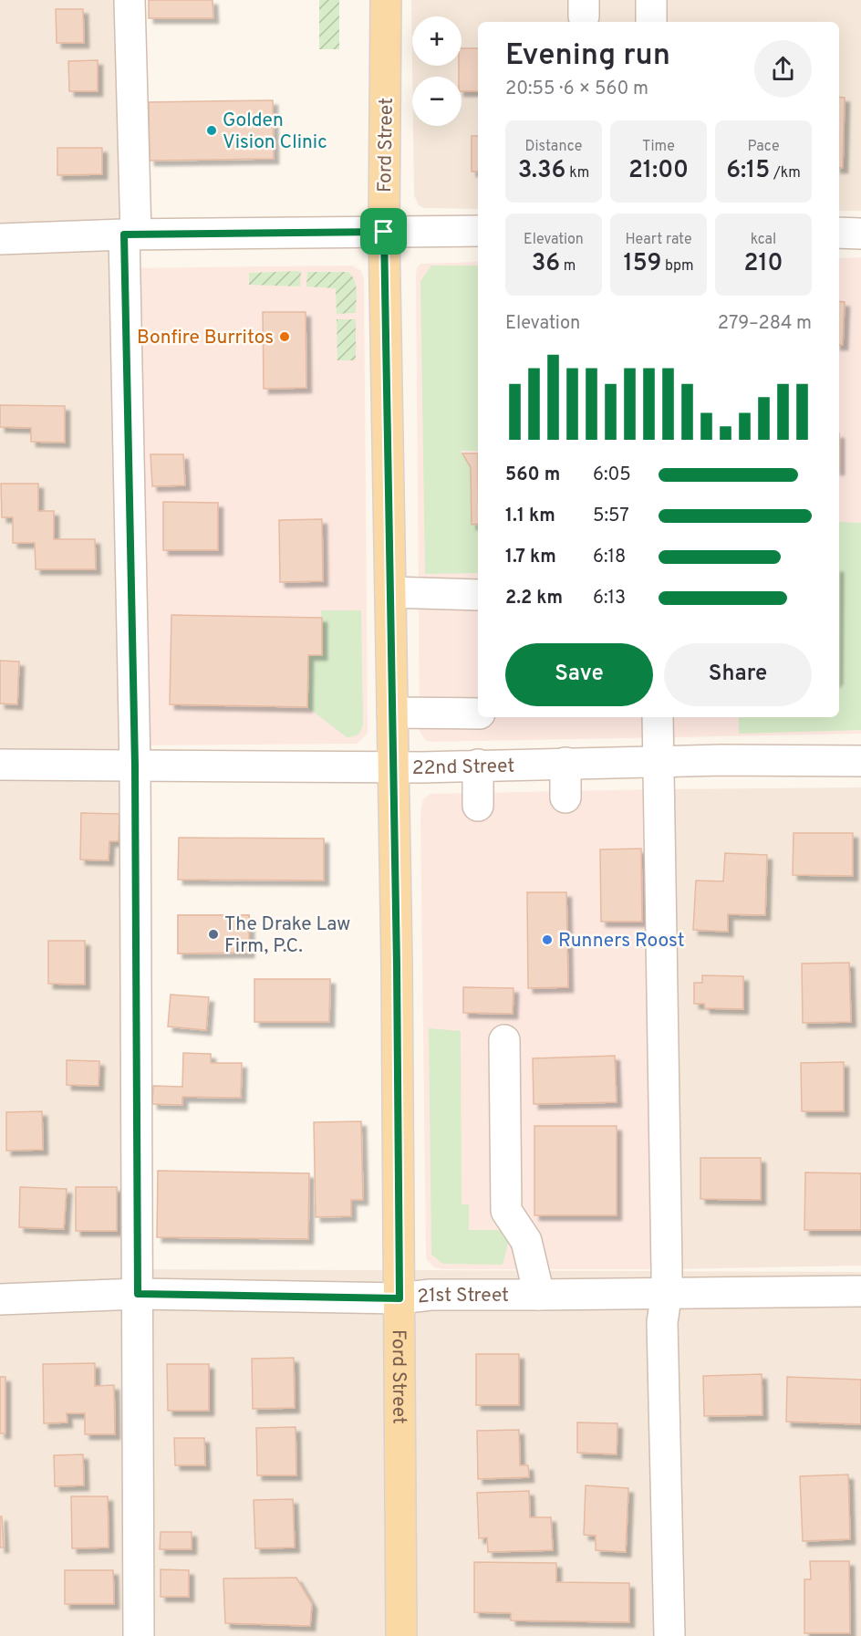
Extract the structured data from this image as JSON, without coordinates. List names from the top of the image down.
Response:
{
  "streets": {
    "main road": ["Ford Street"],
    "street": ["22nd Street", "21st Street"]
  },
  "crossings": [
    ["Ford Street", "22nd Street"],
    ["Ford Street", "21st Street"]
  ],
  "places": [
    "Golden Vision Clinic",
    "Bonfire Burritos",
    "The Drake Law Firm, P.C.",
    "Runners Roost"
  ],
  "page": {
    "map_buttons": ["+", "−"],
    "heading": ["Evening run", "20:55 · 6 × 560 m"],
    "stats": [
      ["Distance", "3.36 km"],
      ["Time", "21:00"],
      ["Pace", "6:15 /km"],
      ["Elevation", "36 m"],
      ["Heart rate", "159 bpm"],
      ["kcal", "210"]
    ],
    "chart": ["Elevation", "279–284 m"],
    "list": [
      {
        "name": "560 m",
        "note": "6:05"
      },
      {
        "name": "1.1 km",
        "note": "5:57"
      },
      {
        "name": "1.7 km",
        "note": "6:18"
      },
      {
        "name": "2.2 km",
        "note": "6:13"
      }
    ],
    "buttons": ["Save", "Share"]
  }
}
